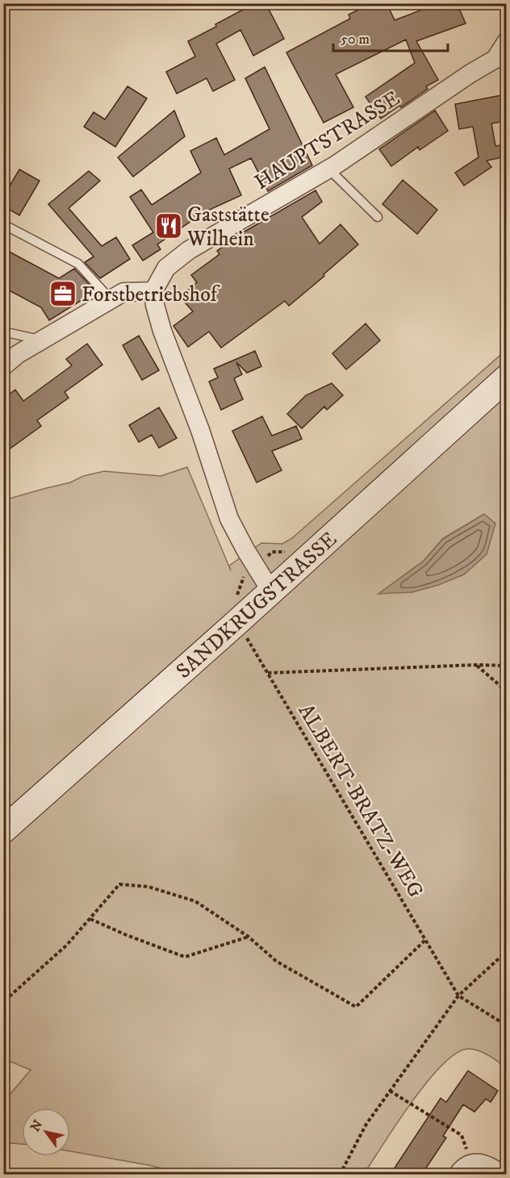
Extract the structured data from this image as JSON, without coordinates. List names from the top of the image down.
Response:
{
  "streets": {
    "street": ["HAUPTSTRASSE", "SANDKRUGSTRASSE"],
    "path": ["ALBERT-BRATZ-WEG"]
  },
  "crossings": [
    ["SANDKRUGSTRASSE", "ALBERT-BRATZ-WEG"]
  ],
  "places": {
    "restaurant": ["Gaststätte Wilhein"],
    "office": ["Forstbetriebshof"]
  },
  "scale_bar": "50 m",
  "north": "top left"
}
